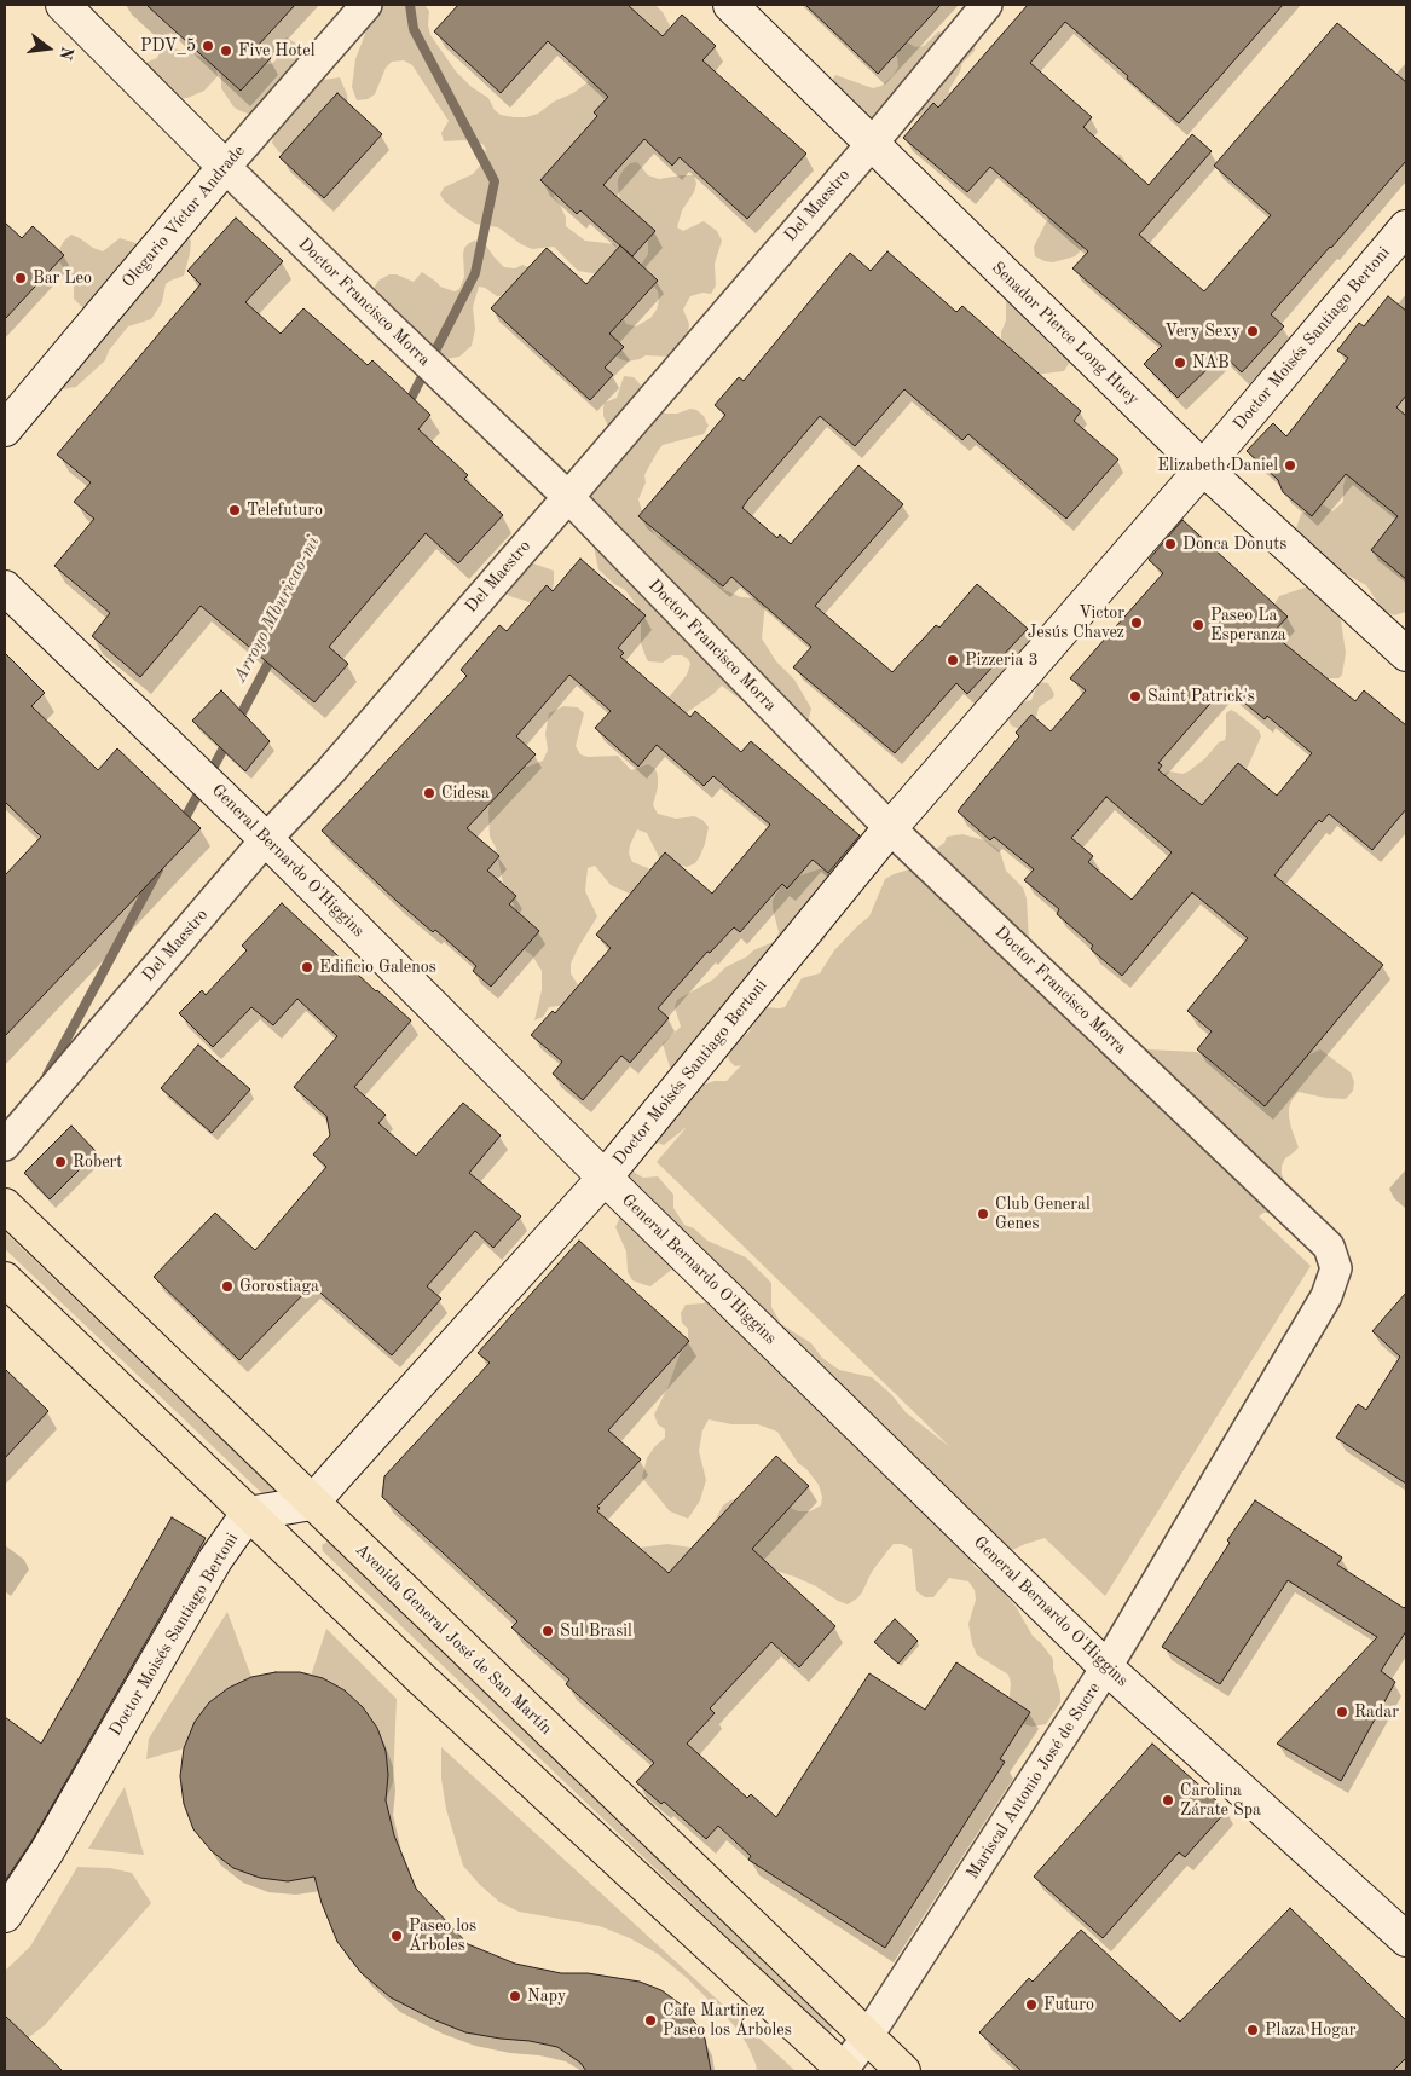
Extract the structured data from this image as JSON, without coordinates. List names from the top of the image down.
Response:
{
  "streets": {
    "highway": ["Avenida General José de San Martín"],
    "street": [
      "Del Maestro",
      "Olegario Víctor Andrade",
      "Doctor Francisco Morra",
      "Senador Pierce Long Huey",
      "Doctor Moisés Santiago Bertoni",
      "General Bernardo O'Higgins",
      "Mariscal Antonio José de Sucre"
    ]
  },
  "crossings": [
    ["Del Maestro", "Doctor Francisco Morra"],
    ["Del Maestro", "Senador Pierce Long Huey"],
    ["Del Maestro", "General Bernardo O'Higgins"],
    ["Olegario Víctor Andrade", "Doctor Francisco Morra"],
    ["Doctor Francisco Morra", "Doctor Moisés Santiago Bertoni"],
    ["Doctor Francisco Morra", "Mariscal Antonio José de Sucre"],
    ["Senador Pierce Long Huey", "Doctor Moisés Santiago Bertoni"],
    ["Doctor Moisés Santiago Bertoni", "General Bernardo O'Higgins"],
    ["Doctor Moisés Santiago Bertoni", "Avenida General José de San Martín"],
    ["General Bernardo O'Higgins", "Mariscal Antonio José de Sucre"],
    ["Avenida General José de San Martín", "Mariscal Antonio José de Sucre"]
  ],
  "water": ["Arroyo Mburicao-mi"],
  "places": [
    "PDV_5",
    "Five Hotel",
    "Bar Leo",
    "Very Sexy",
    "NAB",
    "Elizabeth Daniel",
    "Telefuturo",
    "Donca Donuts",
    "Victor Jesús Chavez",
    "Paseo La Esperanza",
    "Pizzeria 3",
    "Saint Patrick's",
    "Cidesa",
    "Edificio Galenos",
    "Robert",
    "Club General Genes",
    "Gorostiaga",
    "Sul Brasil",
    "Radar",
    "Carolina Zárate Spa",
    "Paseo los Árboles",
    "Napy",
    "Futuro",
    "Cafe Martinez Paseo los Árboles",
    "Plaza Hogar"
  ],
  "north": "right"
}
